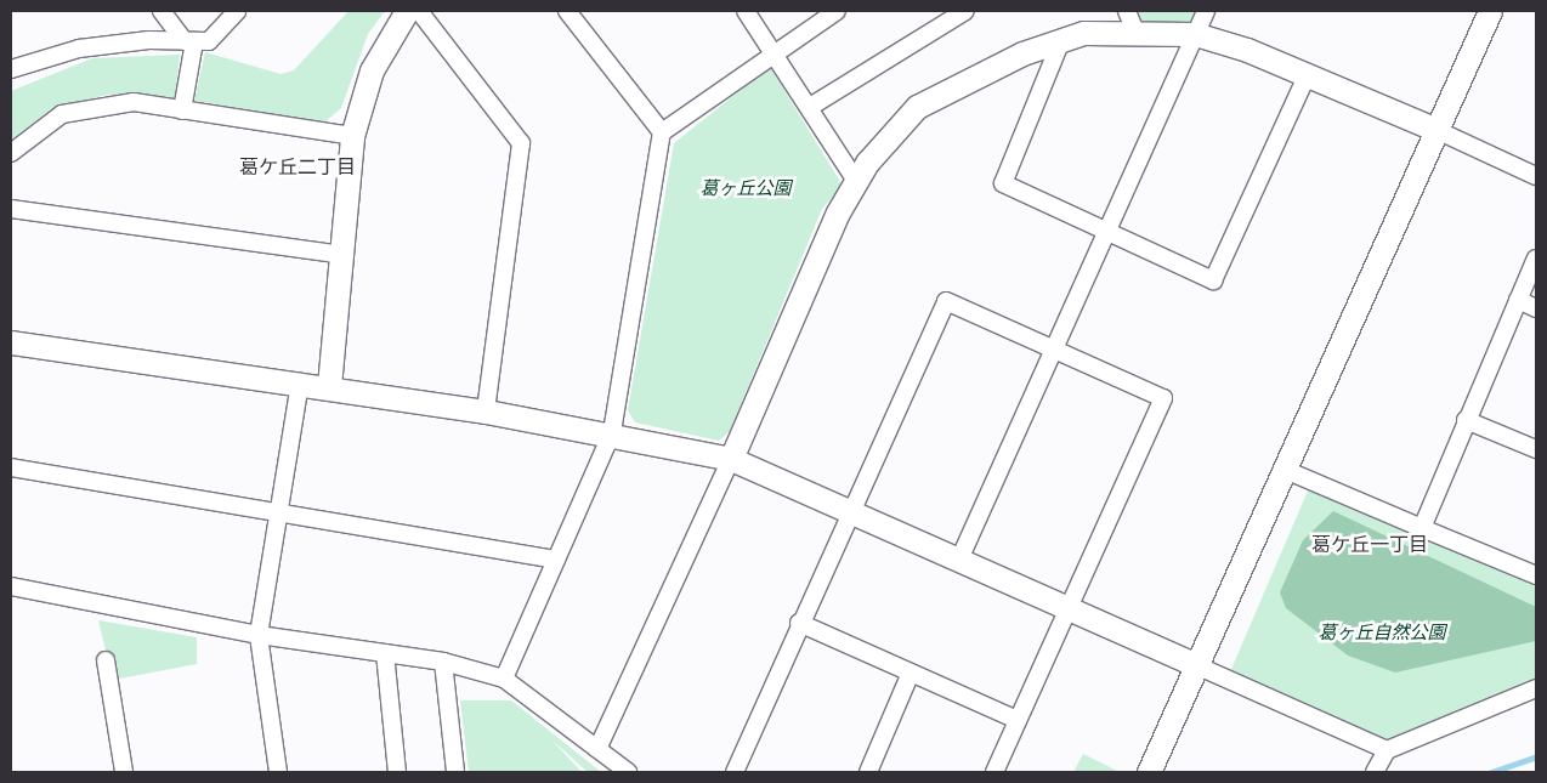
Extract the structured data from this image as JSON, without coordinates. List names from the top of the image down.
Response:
{
  "districts": ["葛ケ丘二丁目", "葛ケ丘一丁目"],
  "parks": ["葛ヶ丘公園", "葛ヶ丘自然公園"]
}
